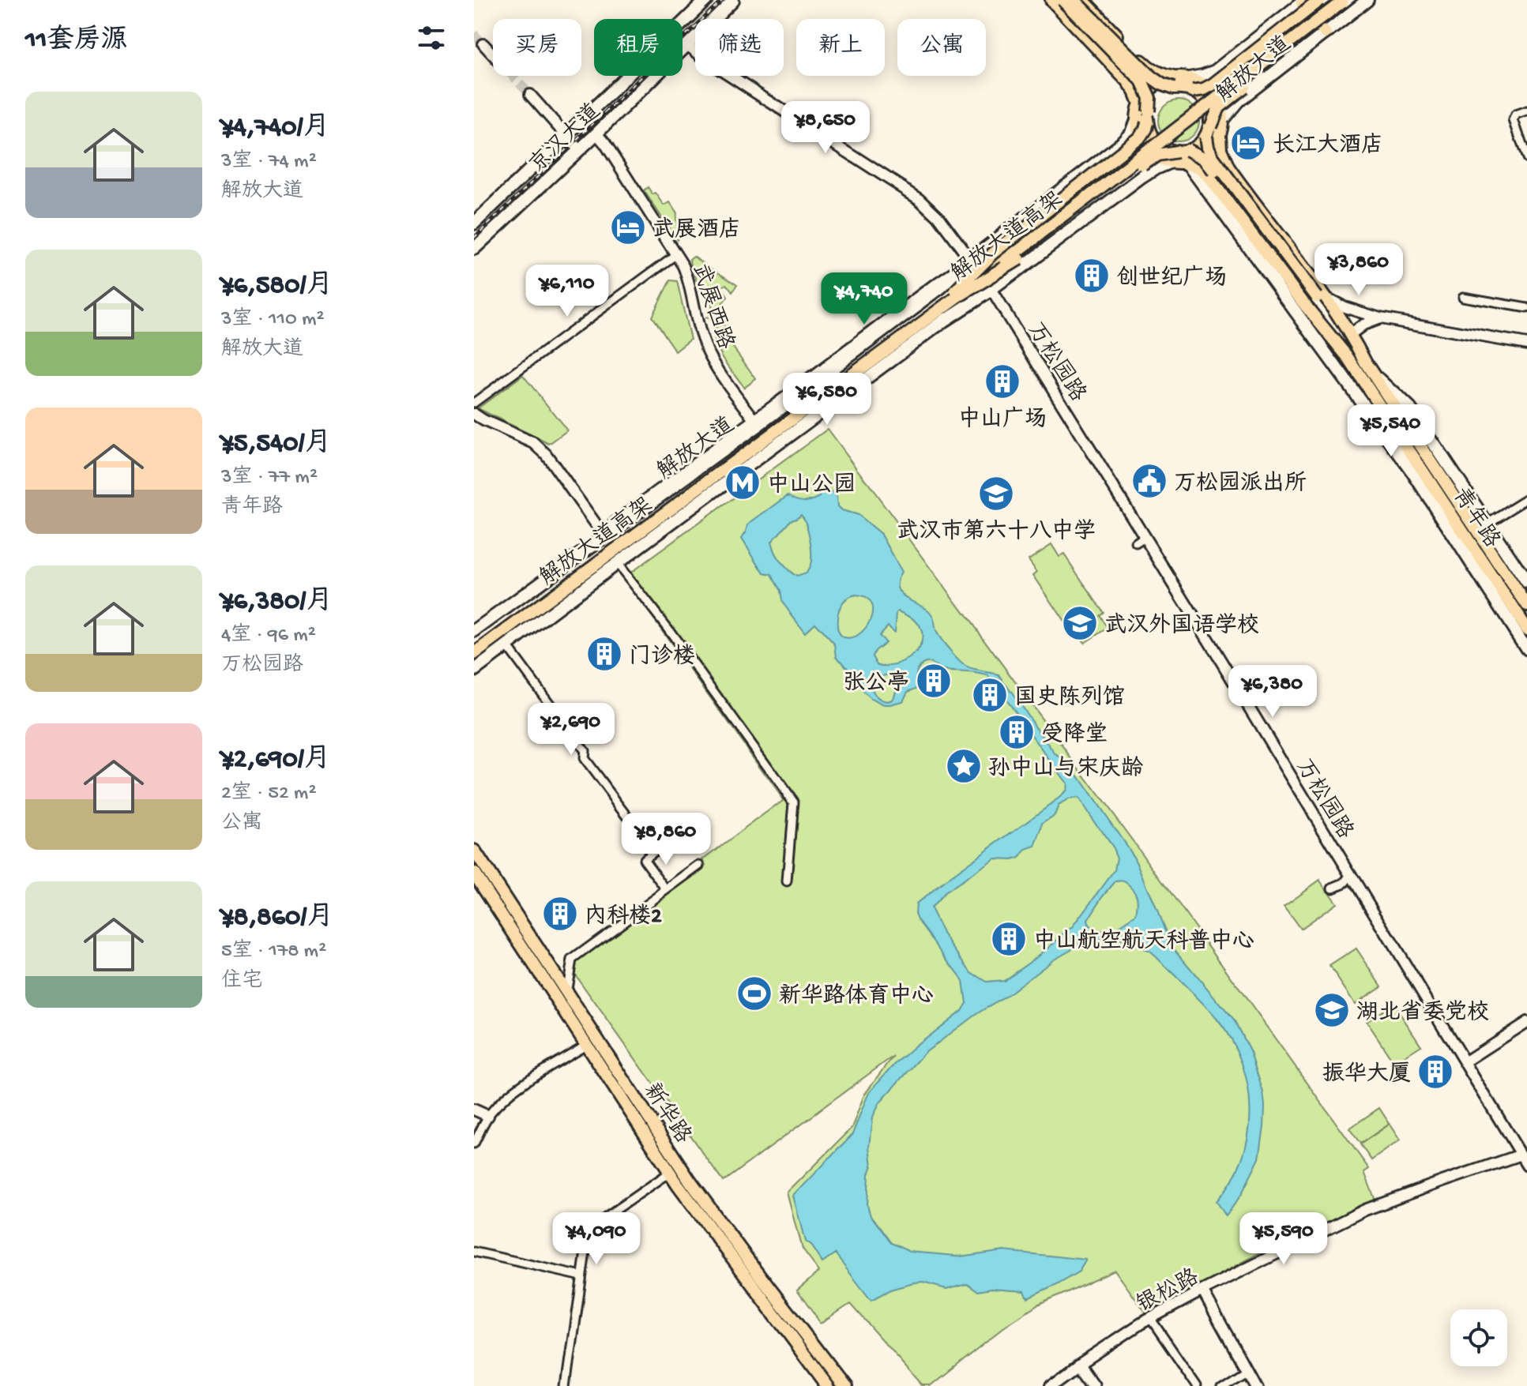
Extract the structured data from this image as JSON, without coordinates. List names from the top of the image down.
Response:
{
  "streets": {
    "main road": [
      "解放大道",
      "京汉大道",
      "解放大道高架",
      "青年路",
      "新华路"
    ],
    "street": ["武展西路", "万松园路", "银松路"]
  },
  "crossings": [
    ["解放大道", "武展西路"],
    ["京汉大道", "武展西路"],
    ["万松园路", "银松路"]
  ],
  "places": {
    "hotel": ["长江大酒店", "武展酒店"],
    "building": [
      "创世纪广场",
      "中山广场",
      "门诊楼",
      "张公亭",
      "国史陈列馆",
      "受降堂",
      "内科楼2",
      "中山航空航天科普中心",
      "振华大厦"
    ],
    "public building": ["万松园派出所"],
    "metro station": ["中山公园"],
    "school or university": ["武汉市第六十八中学", "武汉外国语学校", "湖北省委党校"],
    "place": ["孙中山与宋庆龄"],
    "sports": ["新华路体育中心"]
  },
  "page": {
    "heading": "11套房源",
    "chip": [
      "买房",
      "租房",
      "筛选",
      "新上",
      "公寓"
    ],
    "list": [
      {
        "name": "¥4,740/月",
        "note": "3室 · 74 m² · 解放大道"
      },
      {
        "name": "¥6,580/月",
        "note": "3室 · 110 m² · 解放大道"
      },
      {
        "name": "¥5,540/月",
        "note": "3室 · 77 m² · 青年路"
      },
      {
        "name": "¥6,380/月",
        "note": "4室 · 96 m² · 万松园路"
      },
      {
        "name": "¥2,690/月",
        "note": "2室 · 52 m² · 公寓"
      },
      {
        "name": "¥8,860/月",
        "note": "5室 · 178 m² · 住宅"
      }
    ],
    "price": [
      "¥8,650",
      "¥3,860",
      "¥6,110",
      "¥4,740",
      "¥6,580",
      "¥5,540",
      "¥6,380",
      "¥2,690",
      "¥8,860",
      "¥4,090",
      "¥5,590"
    ]
  }
}
